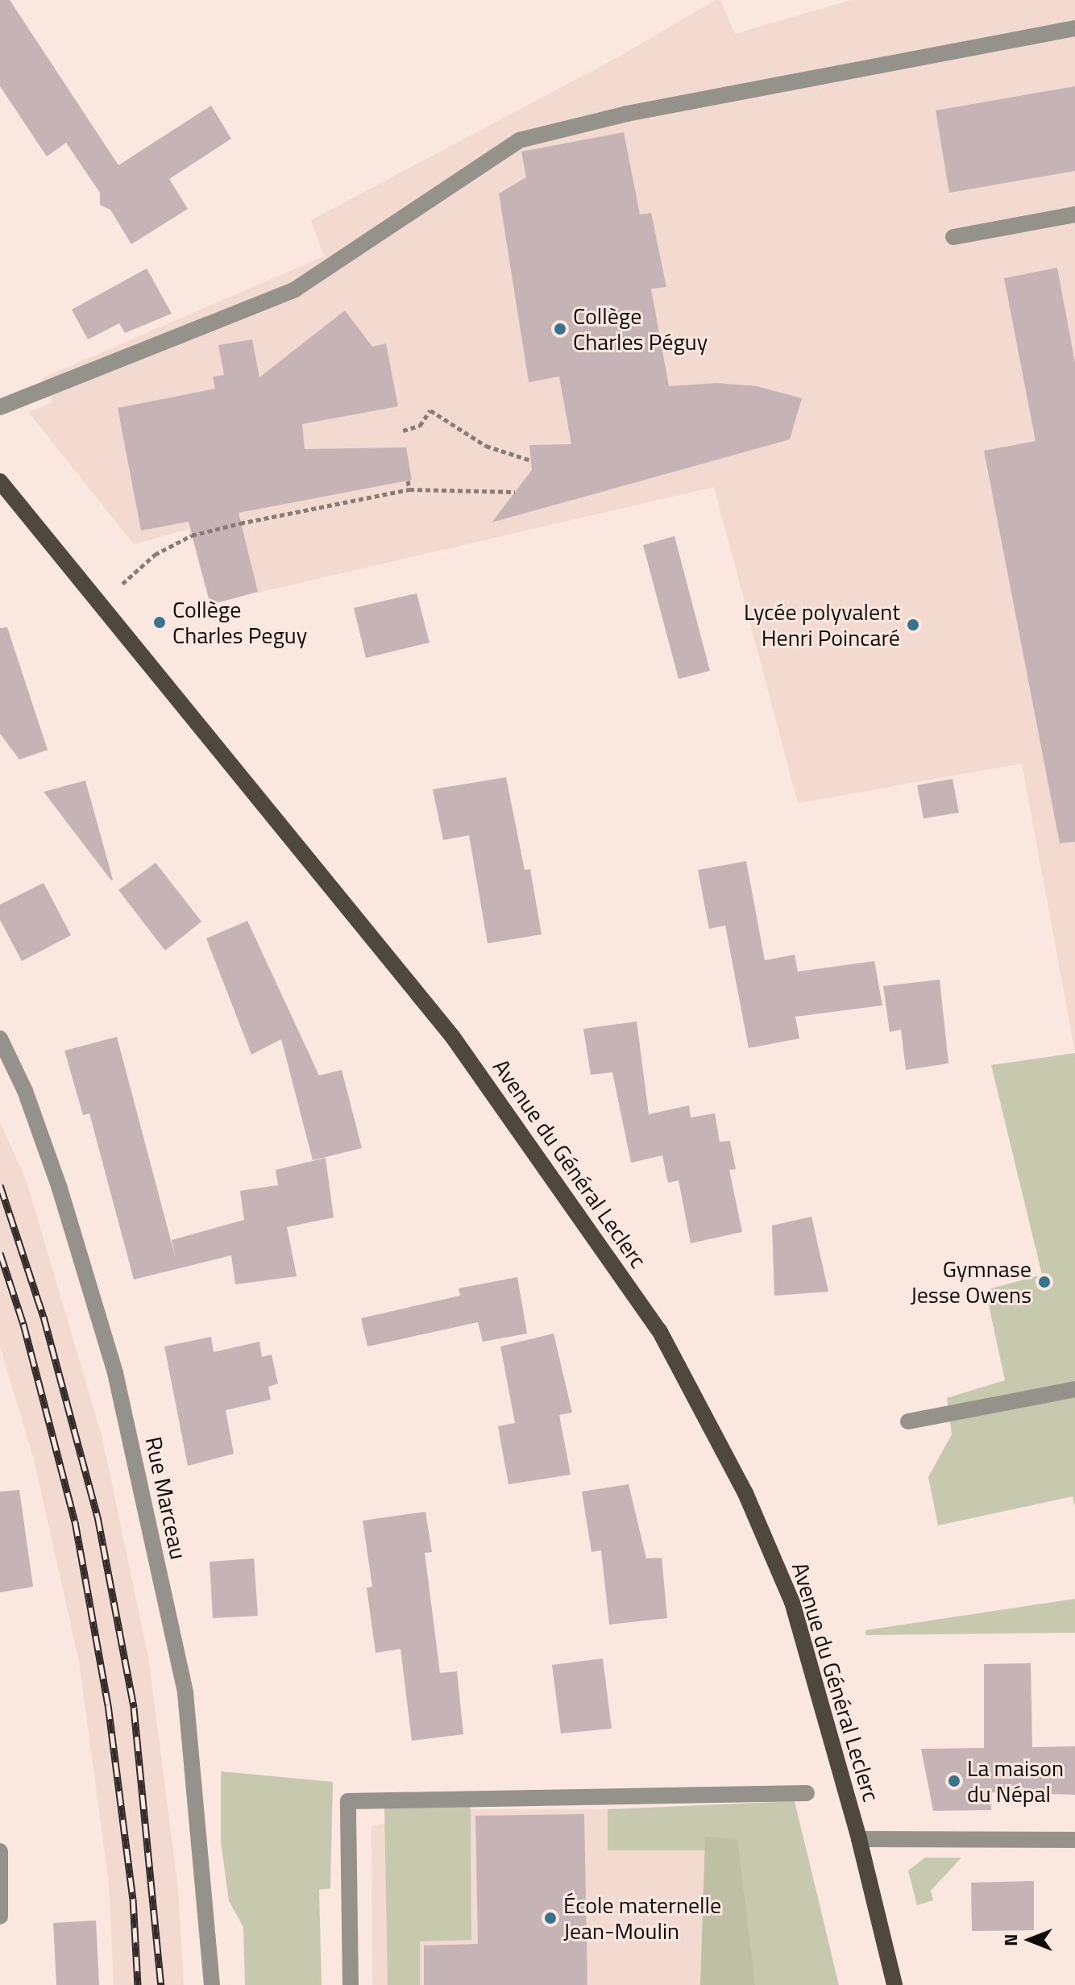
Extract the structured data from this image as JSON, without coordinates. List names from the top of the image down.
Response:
{
  "streets": {
    "main road": ["Avenue du Général Leclerc"],
    "street": ["Rue Marceau"]
  },
  "places": [
    "Collège Charles Péguy",
    "Collège Charles Peguy",
    "Lycée polyvalent Henri Poincaré",
    "Gymnase Jesse Owens",
    "La maison du Népal",
    "École maternelle Jean-Moulin"
  ],
  "north": "left"
}
